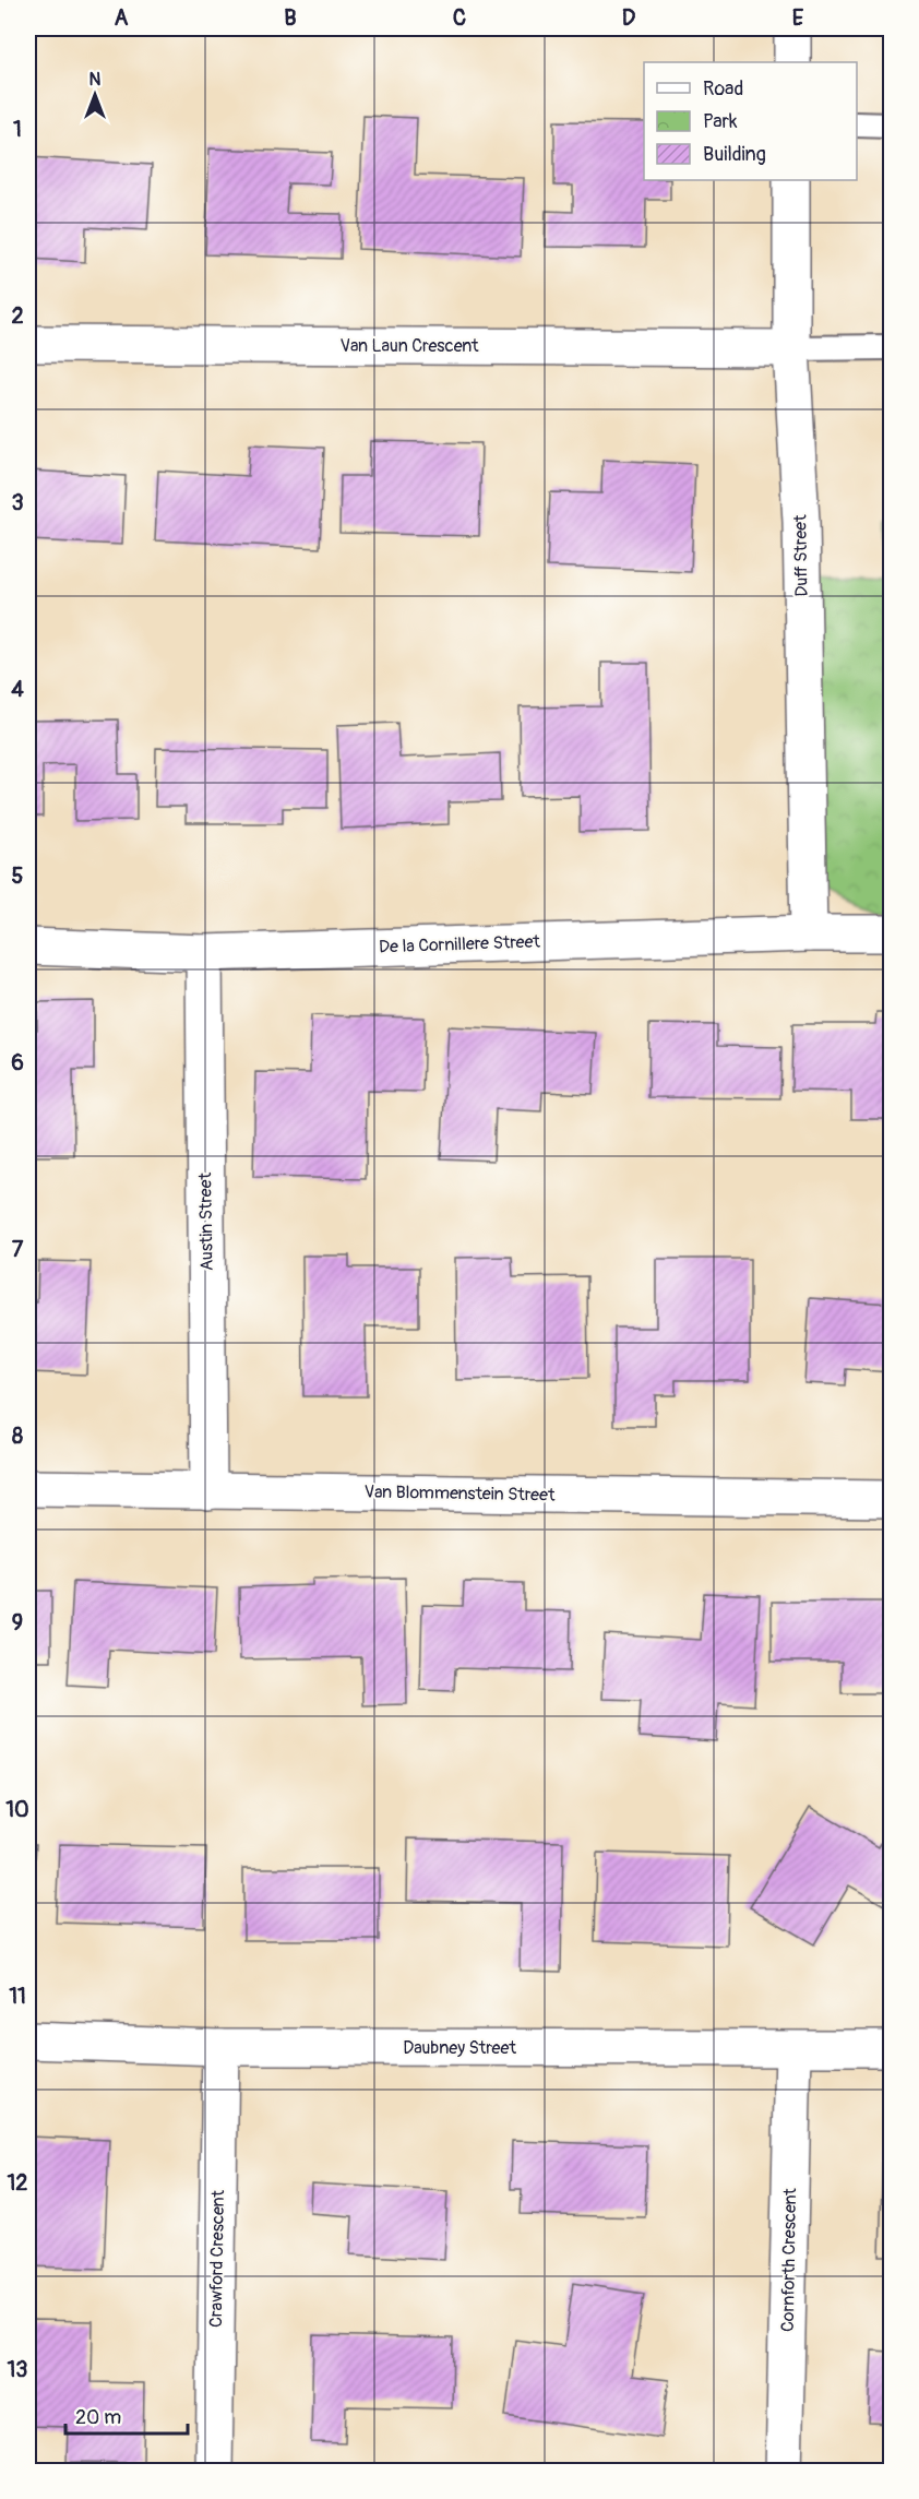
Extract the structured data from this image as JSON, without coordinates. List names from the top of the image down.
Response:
{
  "streets": {
    "street": [
      "Van Laun Crescent",
      "Duff Street",
      "De la Cornillere Street",
      "Austin Street",
      "Van Blommenstein Street",
      "Daubney Street",
      "Crawford Crescent",
      "Cornforth Crescent"
    ]
  },
  "crossings": [
    ["Van Laun Crescent", "Duff Street"],
    ["Duff Street", "De la Cornillere Street"],
    ["De la Cornillere Street", "Austin Street"],
    ["Austin Street", "Van Blommenstein Street"],
    ["Daubney Street", "Crawford Crescent"],
    ["Daubney Street", "Cornforth Crescent"]
  ],
  "legend": ["Road", "Park", "Building"],
  "scale_bar": "20 m",
  "north": "top",
  "grid": {
    "columns": [
      "A",
      "B",
      "C",
      "D",
      "E"
    ],
    "rows": [
      "1",
      "2",
      "3",
      "4",
      "5",
      "6",
      "7",
      "8",
      "9",
      "10",
      "11",
      "12",
      "13"
    ]
  }
}
